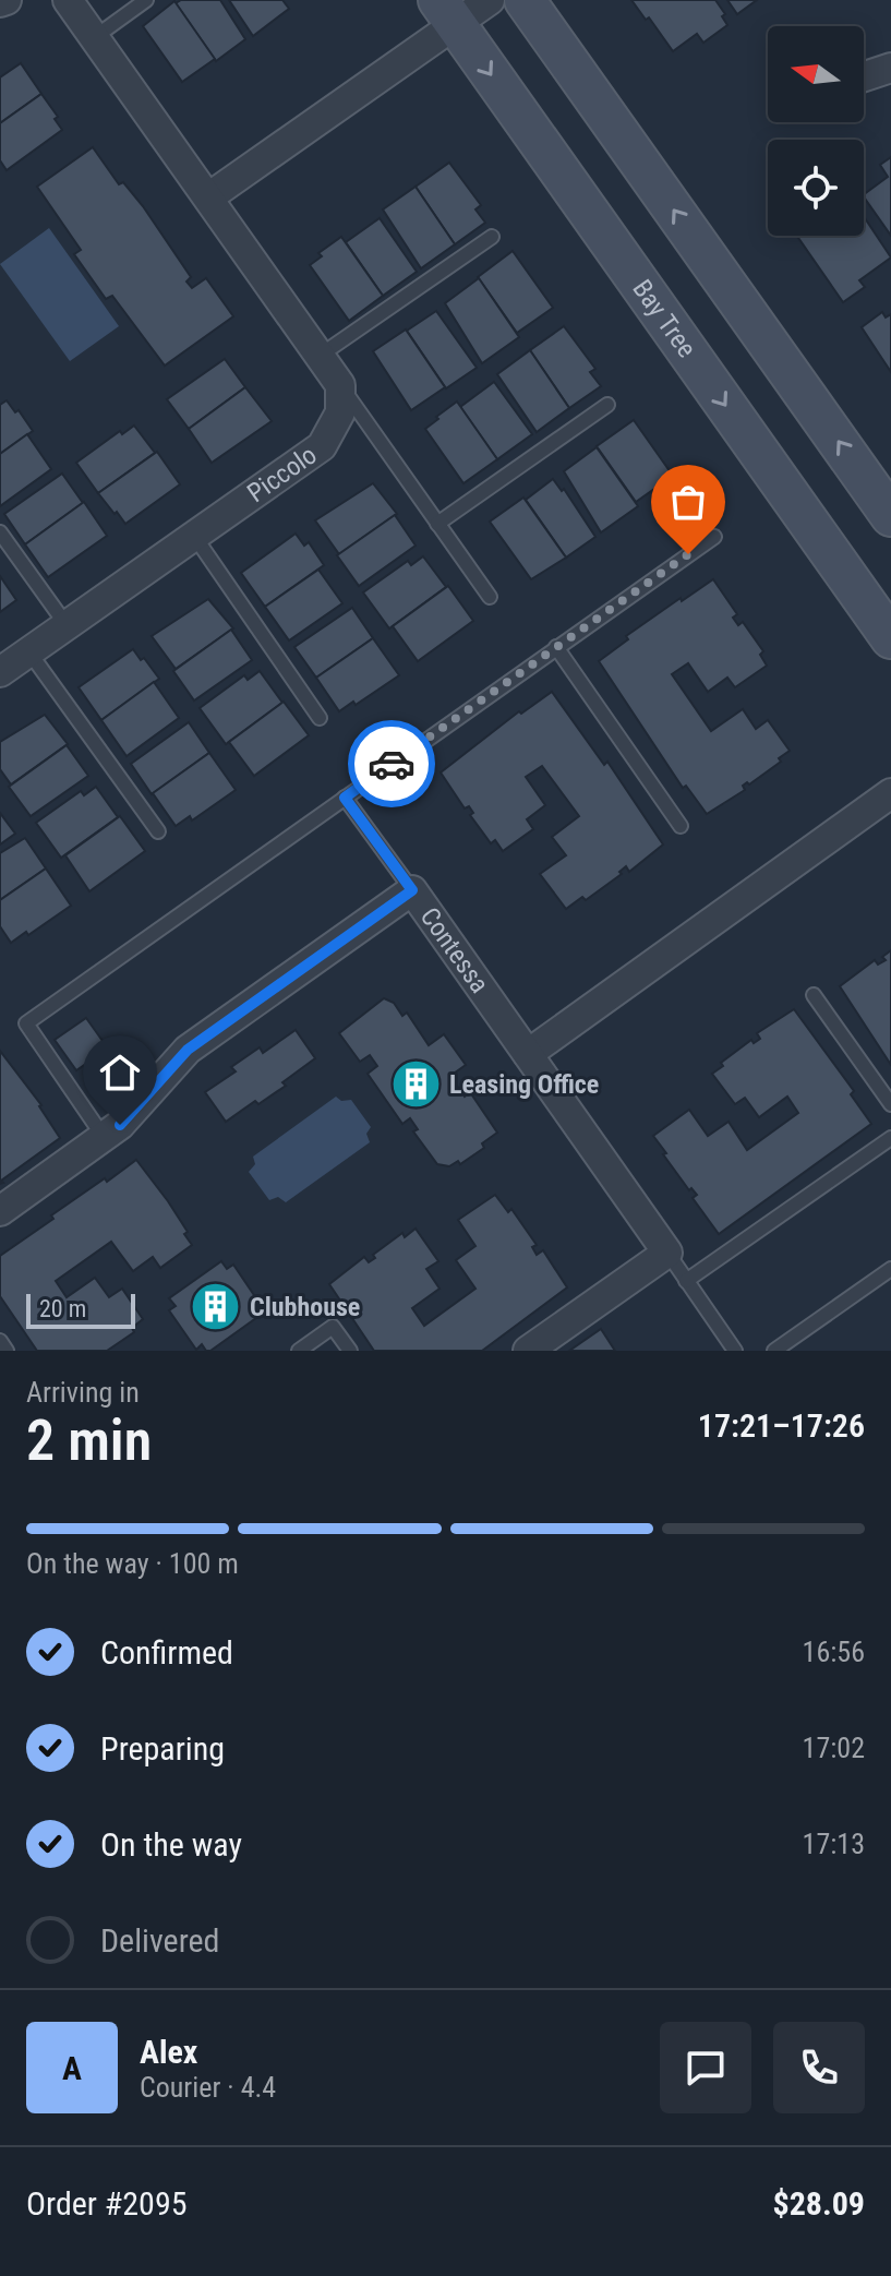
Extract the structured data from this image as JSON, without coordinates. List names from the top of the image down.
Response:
{
  "streets": {
    "street": ["Bay Tree", "Piccolo", "Contessa"]
  },
  "places": {
    "building": ["Leasing Office", "Clubhouse"]
  },
  "scale_bar": "20 m",
  "north": "left",
  "page": {
    "scale": "20 m",
    "heading": ["2 min", "Arriving in", "17:21–17:26"],
    "panel": [
      "Alex",
      "Courier · 4.4",
      "Order #2095",
      "$28.09"
    ],
    "bar": "On the way · 100 m",
    "list": [
      ["Confirmed", "16:56"],
      ["Preparing", "17:02"],
      ["On the way", "17:13"],
      "Delivered"
    ],
    "round": "A"
  }
}
